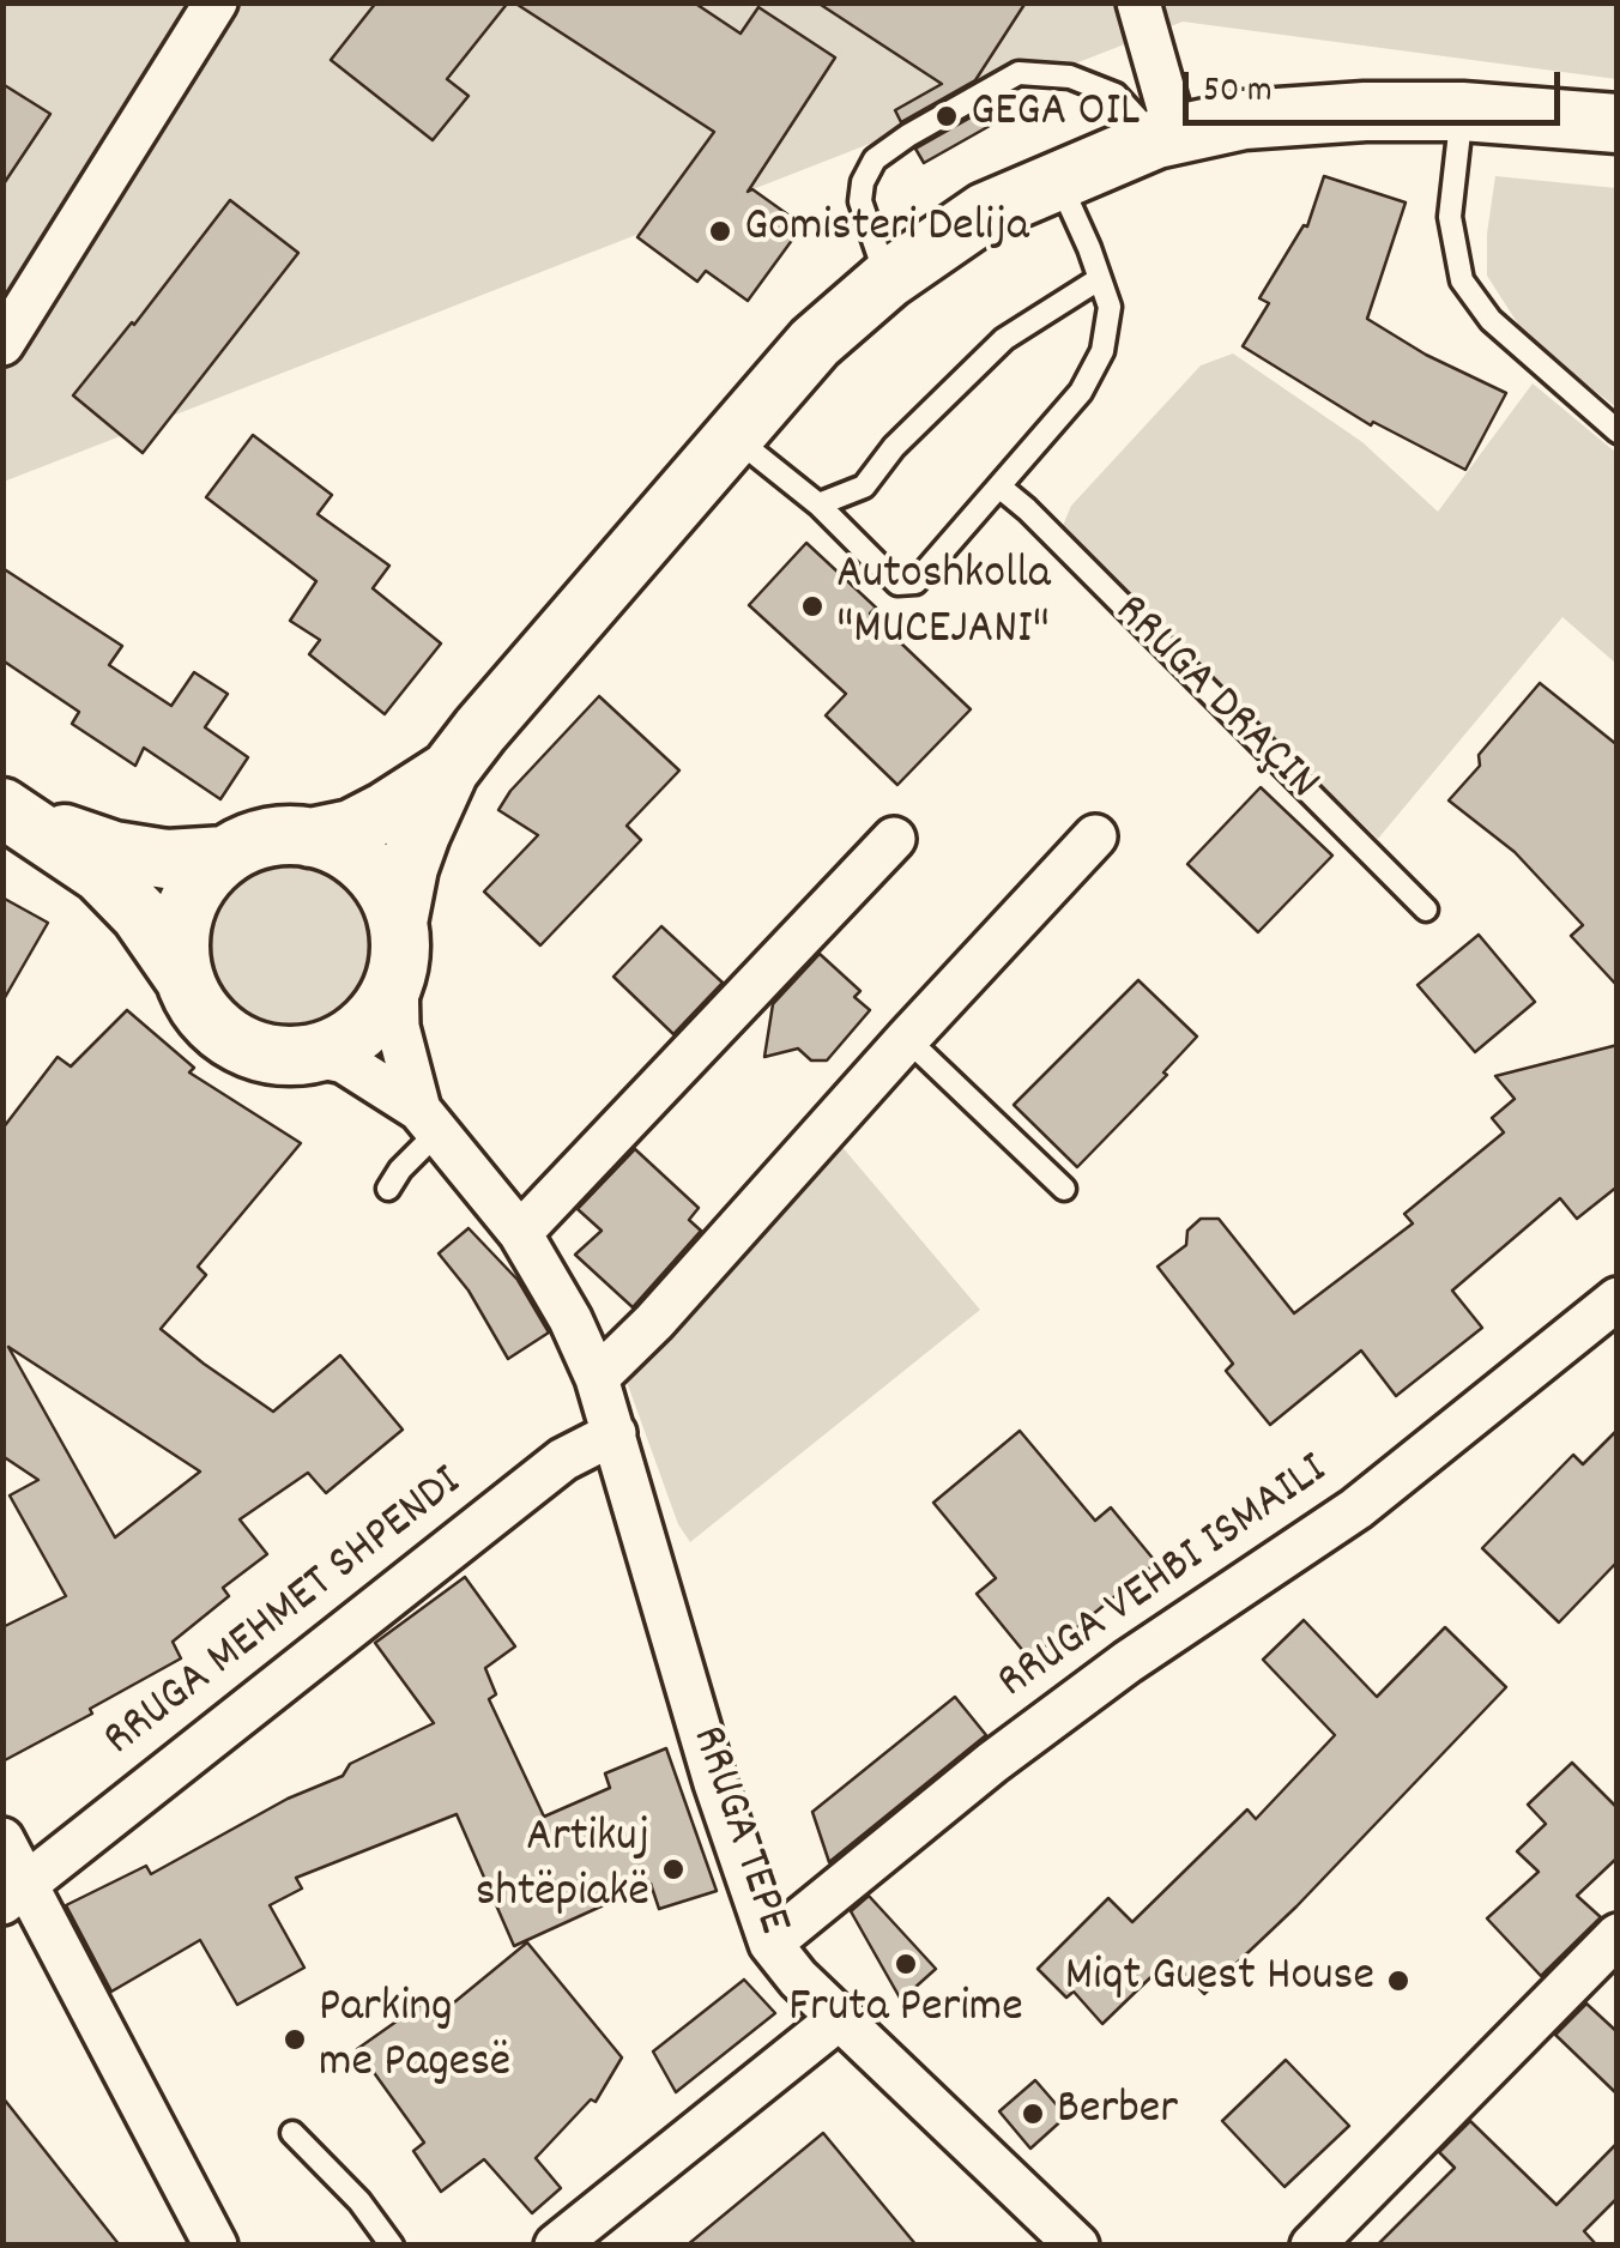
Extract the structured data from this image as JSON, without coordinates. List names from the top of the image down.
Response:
{
  "streets": {
    "main road": ["RRUGA TEPE"],
    "street": ["RRUGA VEHBI ISMAILI", "RRUGA MEHMET SHPENDI"],
    "lane": ["RRUGA DRAÇIN"]
  },
  "crossings": [
    ["RRUGA VEHBI ISMAILI", "RRUGA TEPE"],
    ["RRUGA MEHMET SHPENDI", "RRUGA TEPE"]
  ],
  "places": [
    "GEGA OIL",
    "Gomisteri Delija",
    "Autoshkolla \"MUCEJANI\"",
    "Artikuj shtëpiakë",
    "Fruta Perime",
    "Miqt Guest House",
    "Parking me Pagesë",
    "Berber"
  ],
  "scale_bar": "50 m"
}
